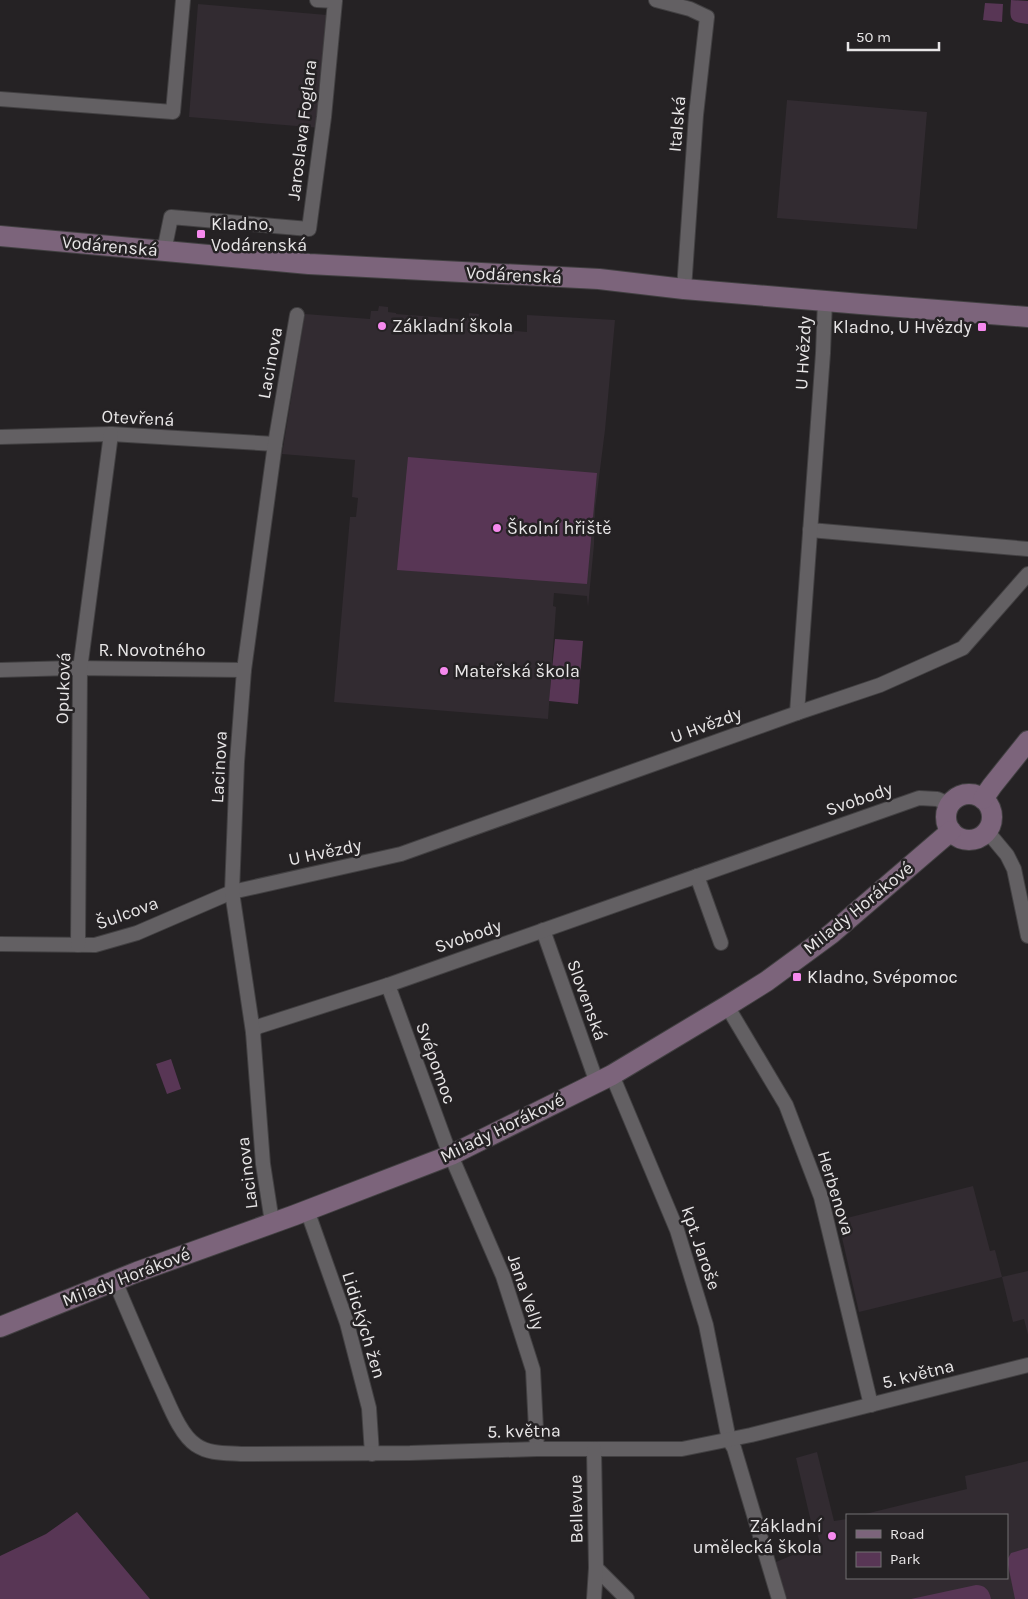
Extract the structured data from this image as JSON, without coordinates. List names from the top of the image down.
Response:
{
  "streets": {
    "main road": ["Vodárenská", "Milady Horákové"],
    "street": [
      "Italská",
      "Jaroslava Foglara",
      "U Hvězdy",
      "Lacinova",
      "Otevřená",
      "R. Novotného",
      "Opuková",
      "Svobody",
      "Šulcova",
      "Slovenská",
      "Svépomoc",
      "Herbenova",
      "kpt. Jaroše",
      "Jana Velly",
      "Lidických žen",
      "5. května",
      "Bellevue"
    ]
  },
  "crossings": [
    ["Italská", "Vodárenská"],
    ["Jaroslava Foglara", "Vodárenská"],
    ["Vodárenská", "U Hvězdy"],
    ["U Hvězdy", "Lacinova"],
    ["U Hvězdy", "Šulcova"],
    ["Lacinova", "Otevřená"],
    ["Lacinova", "R. Novotného"],
    ["Lacinova", "Svobody"],
    ["Lacinova", "Milady Horákové"],
    ["Lacinova", "Šulcova"],
    ["Otevřená", "Opuková"],
    ["R. Novotného", "Opuková"],
    ["Opuková", "Šulcova"],
    ["Svobody", "Milady Horákové"],
    ["Svobody", "Slovenská"],
    ["Svobody", "Svépomoc"],
    ["Milady Horákové", "Slovenská"],
    ["Milady Horákové", "Svépomoc"],
    ["Milady Horákové", "Herbenova"],
    ["Milady Horákové", "kpt. Jaroše"],
    ["Milady Horákové", "Jana Velly"],
    ["Milady Horákové", "Lidických žen"],
    ["Milady Horákové", "5. května"],
    ["Slovenská", "kpt. Jaroše"],
    ["Svépomoc", "Jana Velly"],
    ["Herbenova", "5. května"],
    ["kpt. Jaroše", "5. května"],
    ["Jana Velly", "5. května"],
    ["Lidických žen", "5. května"],
    ["5. května", "Bellevue"]
  ],
  "places": {
    "transit": ["Kladno, Vodárenská", "Kladno, U Hvězdy", "Kladno, Svépomoc"],
    "other": [
      "Základní škola",
      "Školní hřiště",
      "Mateřská škola",
      "Základní umělecká škola"
    ]
  },
  "legend": ["Road", "Park"],
  "scale_bar": "50 m"
}
